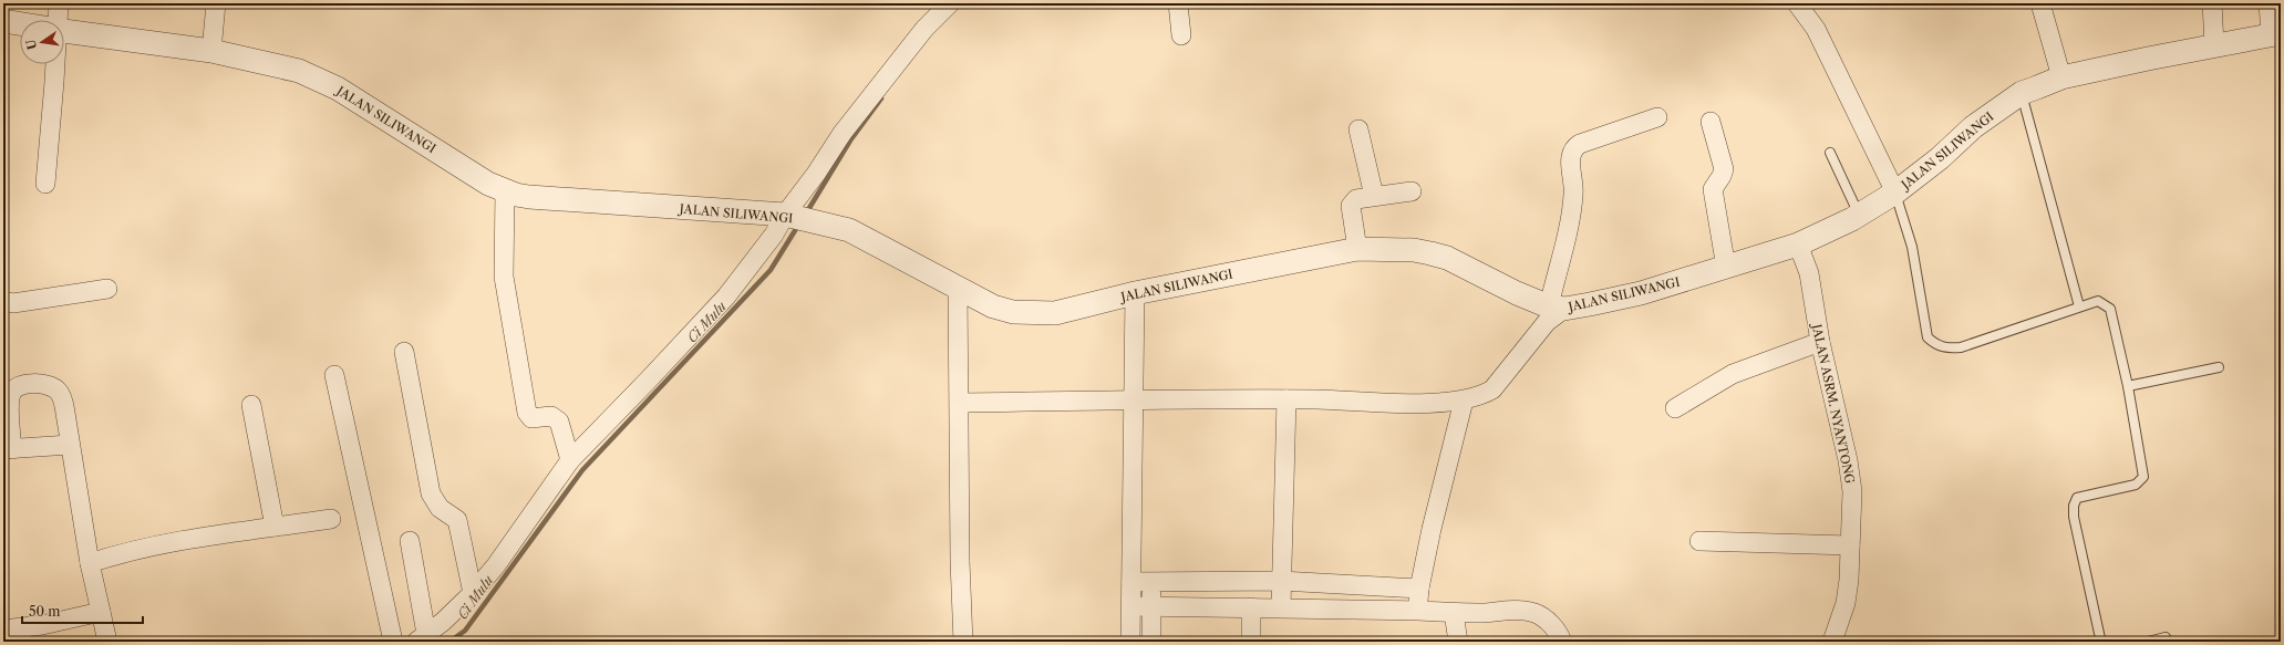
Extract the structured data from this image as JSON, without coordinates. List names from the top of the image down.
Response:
{
  "streets": {
    "street": ["JALAN SILIWANGI", "JALAN ASRM. NYANTONG"]
  },
  "crossings": [
    ["JALAN SILIWANGI", "JALAN ASRM. NYANTONG"]
  ],
  "water": ["Ci Mulu"],
  "scale_bar": "50 m",
  "north": "left"
}
